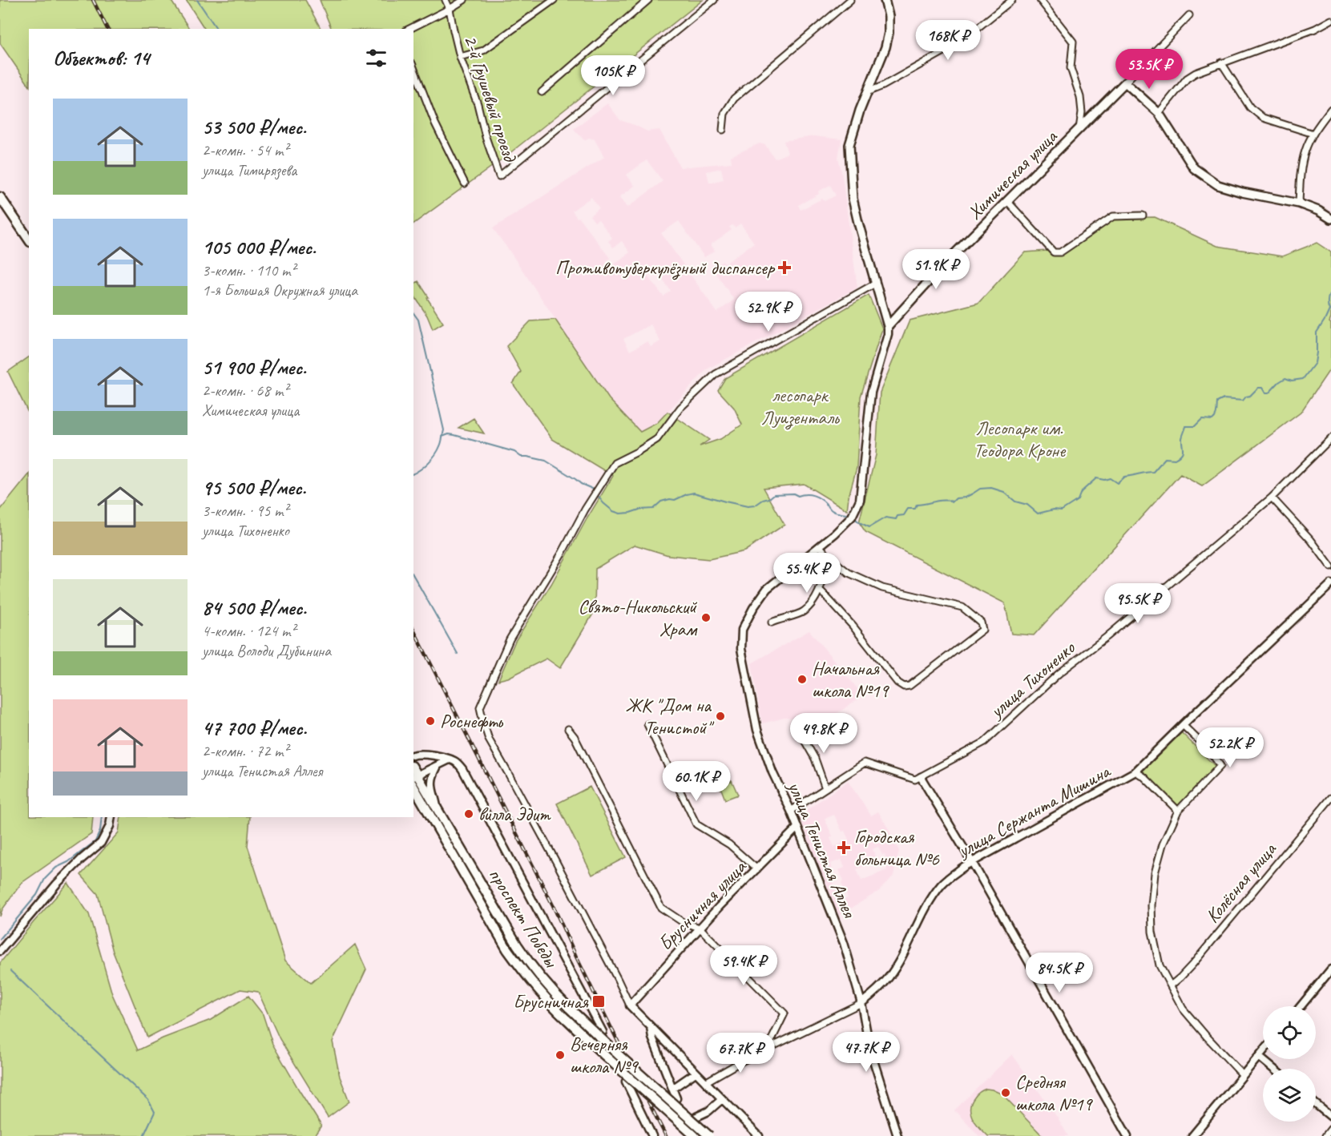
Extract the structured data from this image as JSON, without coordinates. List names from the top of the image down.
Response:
{
  "streets": {
    "main road": ["Химическая улица", "улица Тенистая Аллея", "проспект Победы"],
    "street": [
      "2-й Грушевый проезд",
      "улица Тихоненко",
      "улица Сержанта Мишина",
      "Колёсная улица",
      "Брусничная улица"
    ]
  },
  "crossings": [
    ["Химическая улица", "улица Тенистая Аллея"],
    ["улица Сержанта Мишина", "улица Тенистая Аллея"],
    ["улица Тенистая Аллея", "Брусничная улица"]
  ],
  "parks": ["лесопарк Луизенталь", "Лесопарк им. Теодора Кроне"],
  "places": {
    "health": ["Противотуберкулёзный диспансер", "Городская больница №6"],
    "other": [
      "Свято-Никольский Храм",
      "Начальная школа №19",
      "ЖК \"Дом на Тенистой\"",
      "Роснефть",
      "вилла Эдит",
      "Вечерняя школа №9",
      "Средняя школа №19"
    ],
    "transit": ["Брусничная"]
  },
  "page": {
    "price": [
      "168K ₽",
      "53.5K ₽",
      "105K ₽",
      "51.9K ₽",
      "52.9K ₽",
      "55.4K ₽",
      "95.5K ₽",
      "49.8K ₽",
      "52.2K ₽",
      "60.1K ₽",
      "59.4K ₽",
      "84.5K ₽",
      "47.7K ₽",
      "67.7K ₽"
    ],
    "heading": "Объектов: 14",
    "list": [
      {
        "name": "53 500 ₽/мес.",
        "note": "2-комн. · 54 m² · улица Тимирязева"
      },
      {
        "name": "105 000 ₽/мес.",
        "note": "3-комн. · 110 m² · 1-я Большая Окружная улица"
      },
      {
        "name": "51 900 ₽/мес.",
        "note": "2-комн. · 68 m² · Химическая улица"
      },
      {
        "name": "95 500 ₽/мес.",
        "note": "3-комн. · 95 m² · улица Тихоненко"
      },
      {
        "name": "84 500 ₽/мес.",
        "note": "4-комн. · 124 m² · улица Володи Дубинина"
      },
      {
        "name": "47 700 ₽/мес.",
        "note": "2-комн. · 72 m² · улица Тенистая Аллея"
      }
    ]
  }
}
